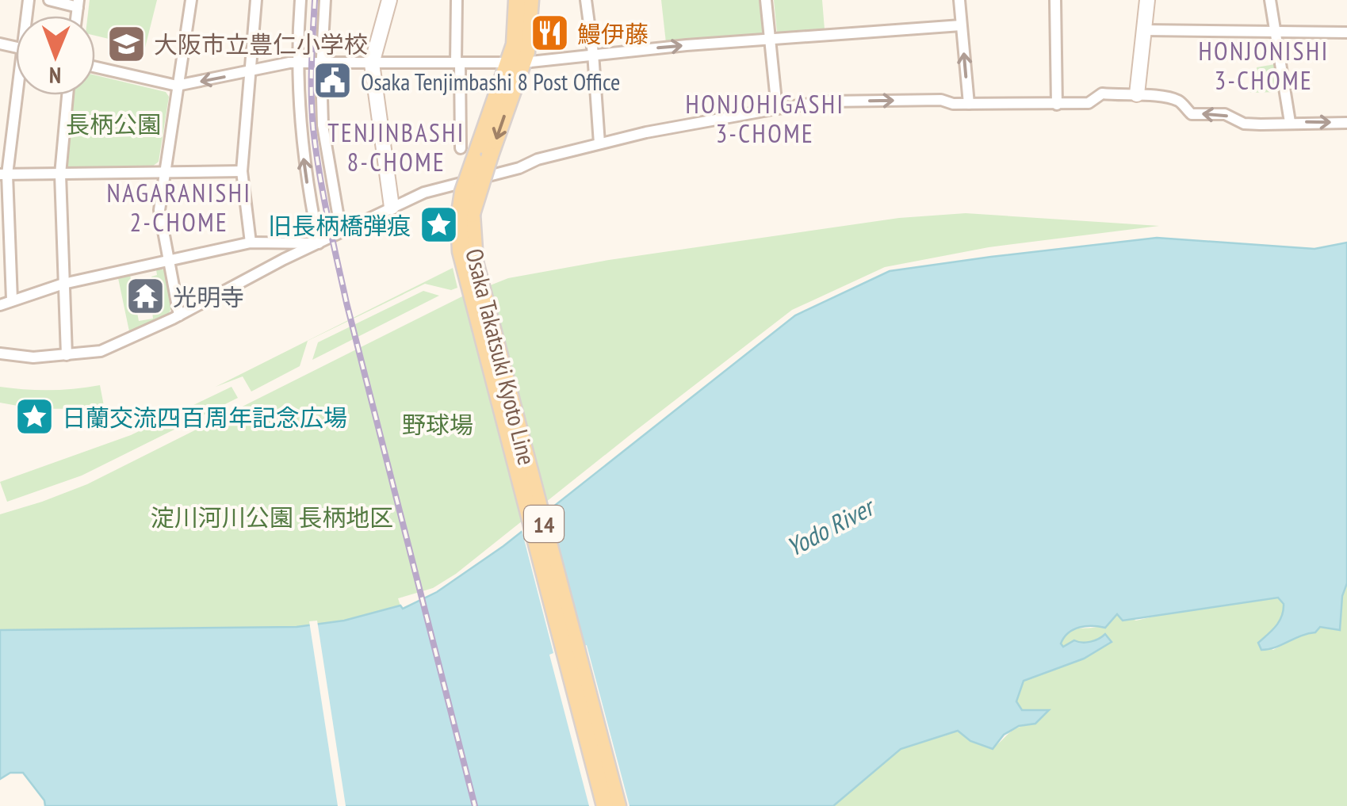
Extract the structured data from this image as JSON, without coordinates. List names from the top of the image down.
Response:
{
  "streets": {
    "main road": ["Osaka Takatsuki Kyoto Line", "14"]
  },
  "districts": [
    "HONJONISHI 3-CHOME",
    "HONJOHIGASHI 3-CHOME",
    "TENJINBASHI 8-CHOME",
    "NAGARANISHI 2-CHOME"
  ],
  "water": ["Yodo River"],
  "parks": ["長柄公園", "野球場", "淀川河川公園 長柄地区"],
  "places": {
    "restaurant": ["鰻伊藤"],
    "school or university": ["大阪市立豊仁小学校"],
    "public building": ["Osaka Tenjimbashi 8 Post Office"],
    "place": ["旧長柄橋弾痕", "日蘭交流四百周年記念広場"],
    "temple": ["光明寺"]
  },
  "north": "bottom"
}
